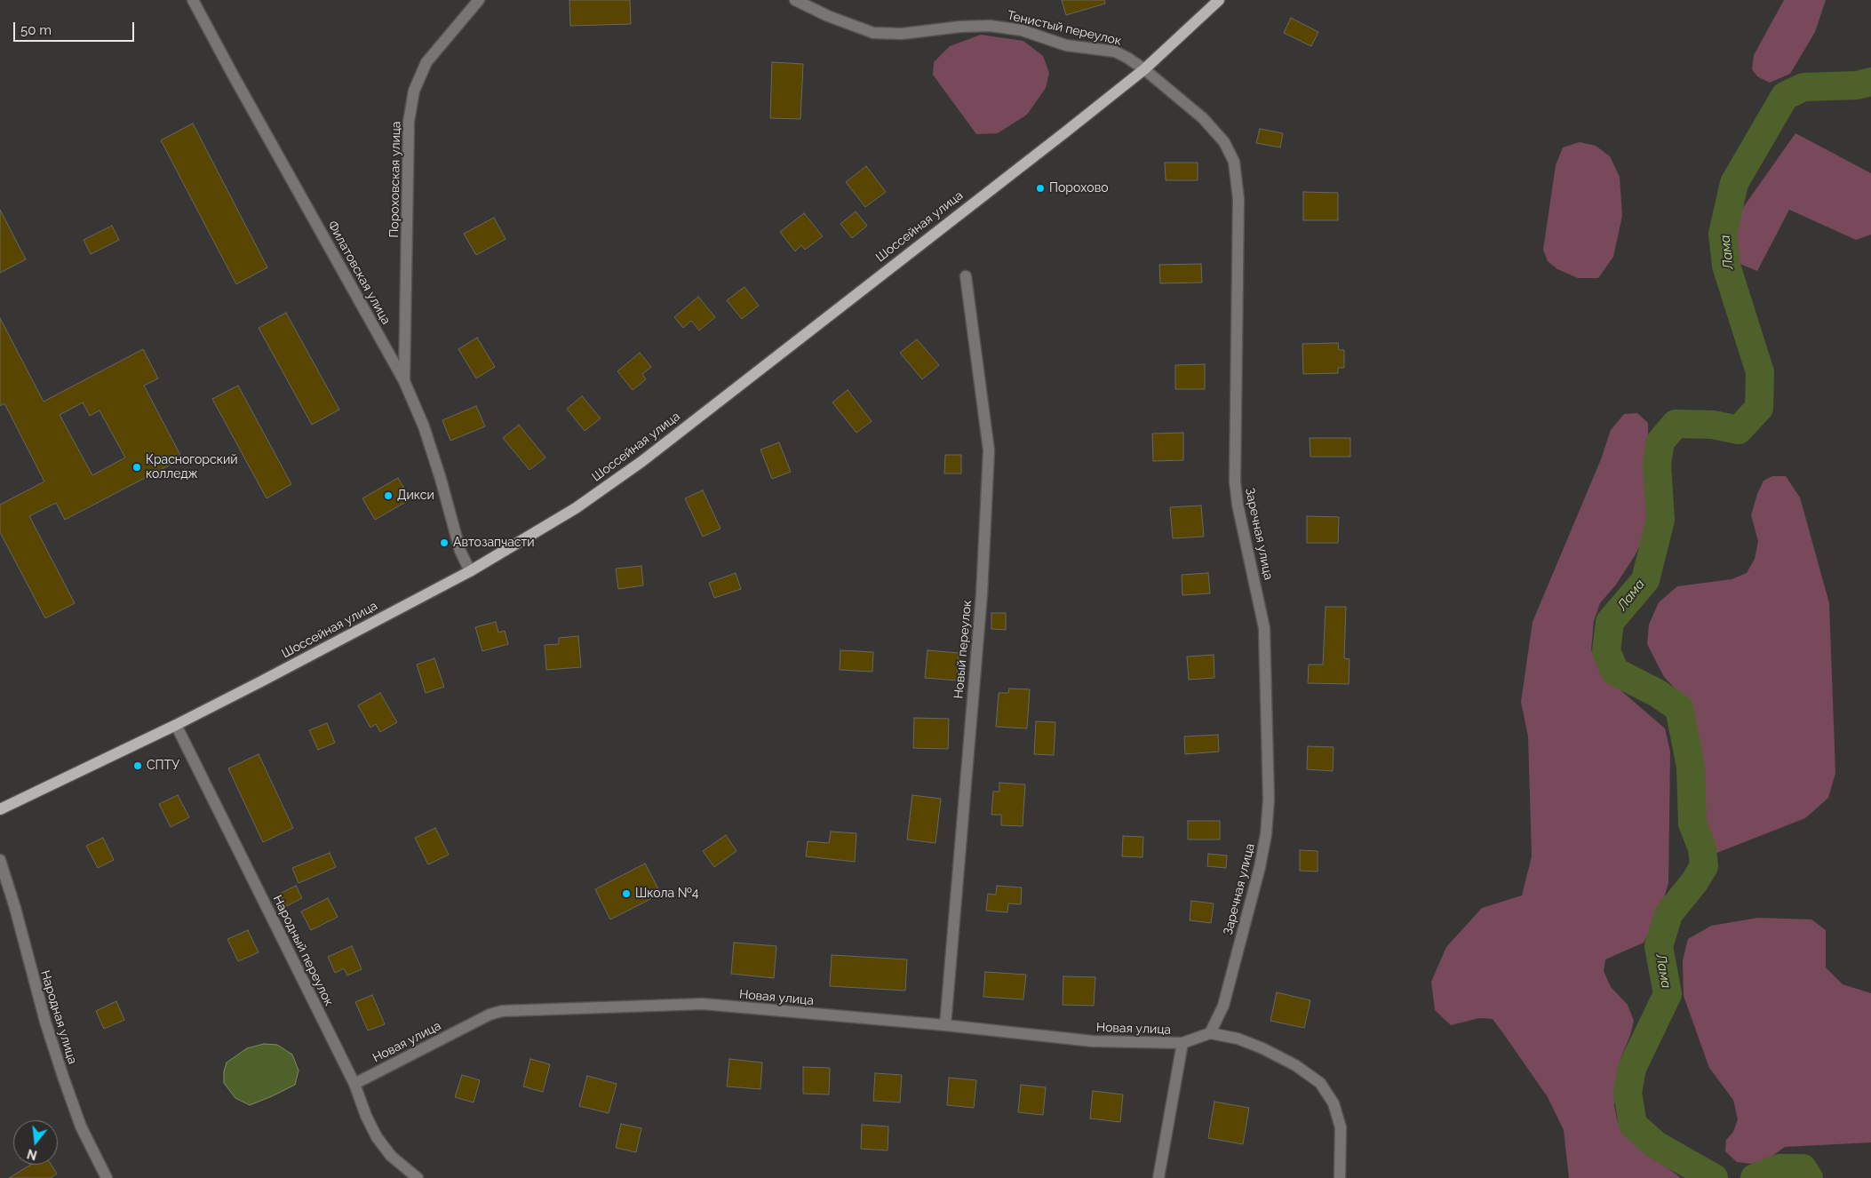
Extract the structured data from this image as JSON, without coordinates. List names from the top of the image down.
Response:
{
  "streets": {
    "main road": ["Шоссейная улица"],
    "street": [
      "Тенистый переулок",
      "Пороховская улица",
      "Филатовская улица",
      "Заречная улица",
      "Новый переулок",
      "Народный переулок",
      "Новая улица",
      "Народная улица"
    ]
  },
  "crossings": [
    ["Тенистый переулок", "Шоссейная улица"],
    ["Тенистый переулок", "Заречная улица"],
    ["Пороховская улица", "Филатовская улица"],
    ["Шоссейная улица", "Филатовская улица"],
    ["Шоссейная улица", "Заречная улица"],
    ["Шоссейная улица", "Народный переулок"],
    ["Заречная улица", "Новая улица"],
    ["Новый переулок", "Новая улица"],
    ["Народный переулок", "Новая улица"]
  ],
  "water": ["Лама"],
  "places": [
    "Порохово",
    "Красногорский колледж",
    "Дикси",
    "Автозапчасти",
    "СПТУ",
    "Школа №4"
  ],
  "scale_bar": "50 m",
  "north": "bottom"
}
